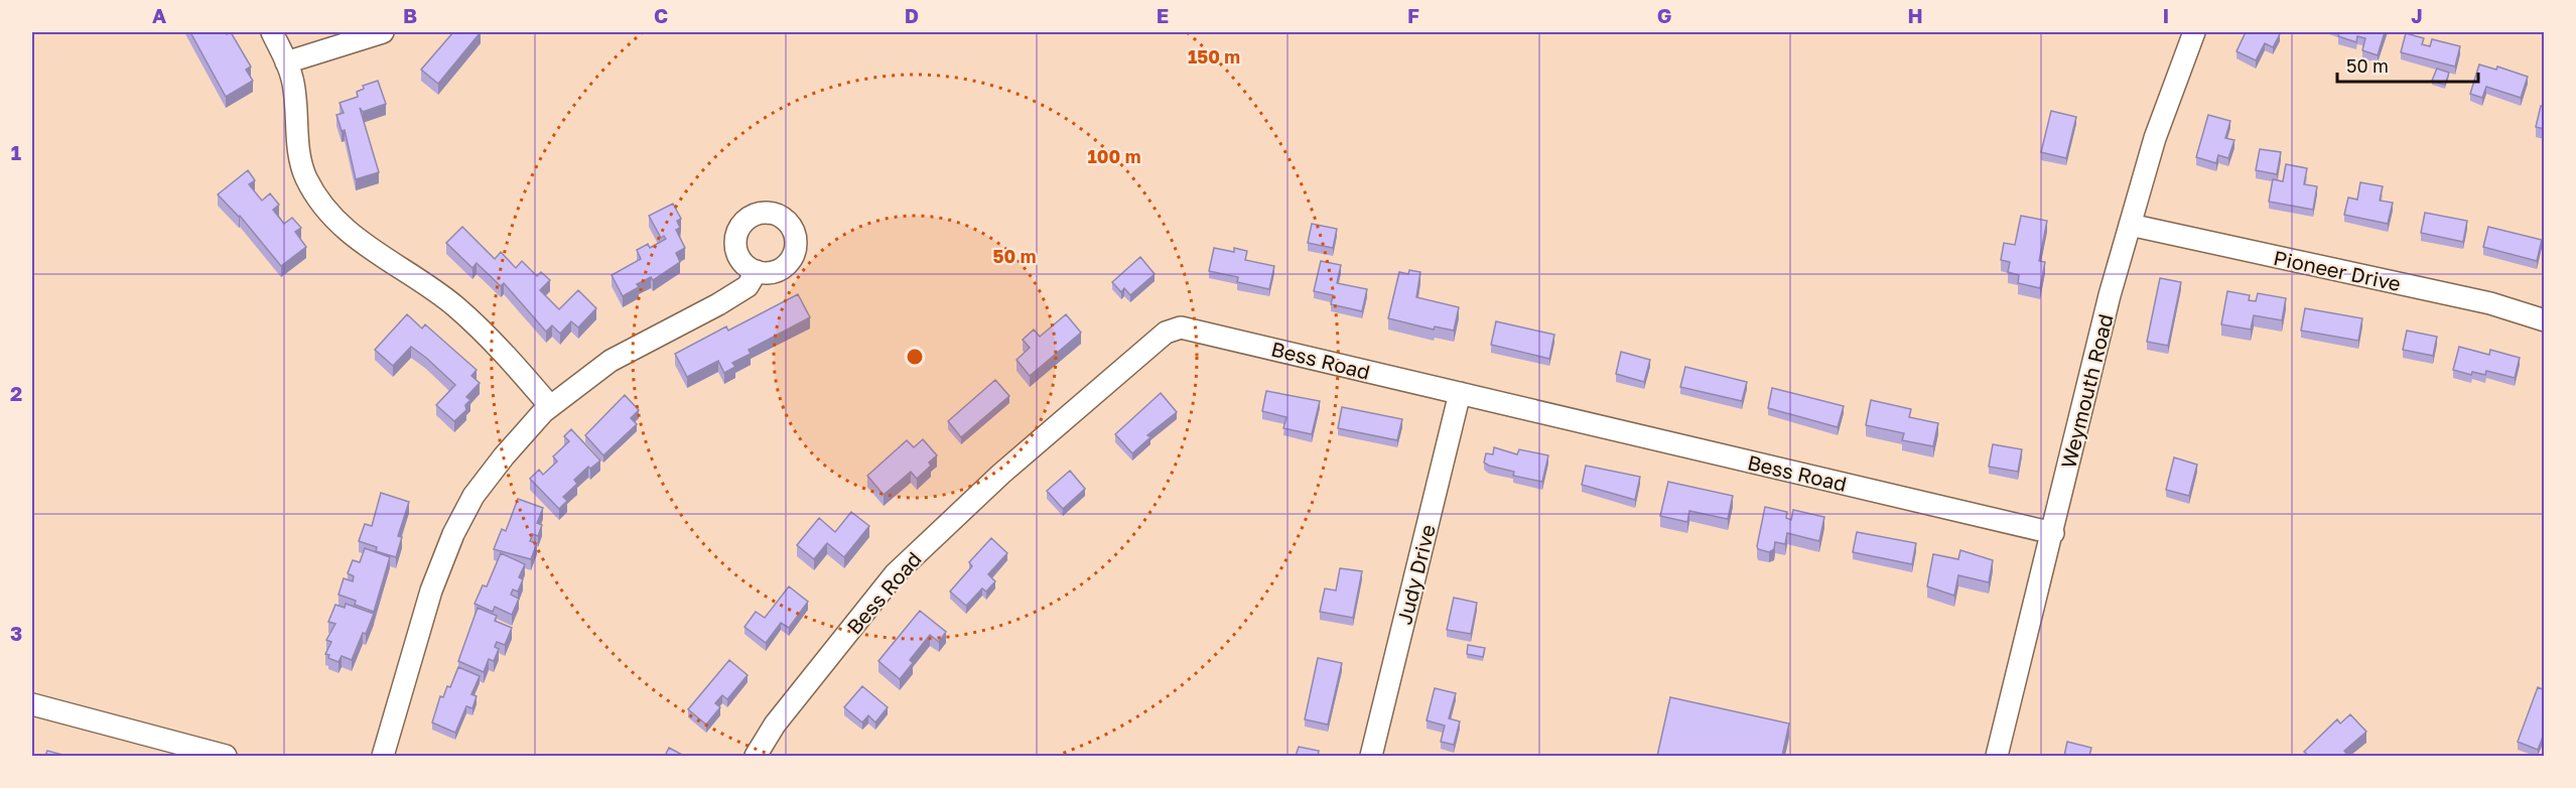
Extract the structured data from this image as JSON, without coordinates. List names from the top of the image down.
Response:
{
  "streets": {
    "street": [
      "Pioneer Drive",
      "Bess Road",
      "Weymouth Road",
      "Judy Drive"
    ]
  },
  "crossings": [
    ["Pioneer Drive", "Weymouth Road"],
    ["Bess Road", "Weymouth Road"],
    ["Bess Road", "Judy Drive"]
  ],
  "scale_bar": "50 m",
  "grid": {
    "columns": [
      "A",
      "B",
      "C",
      "D",
      "E",
      "F",
      "G",
      "H",
      "I",
      "J"
    ],
    "rows": ["1", "2", "3"]
  },
  "rings": ["150 m", "100 m", "50 m"]
}
